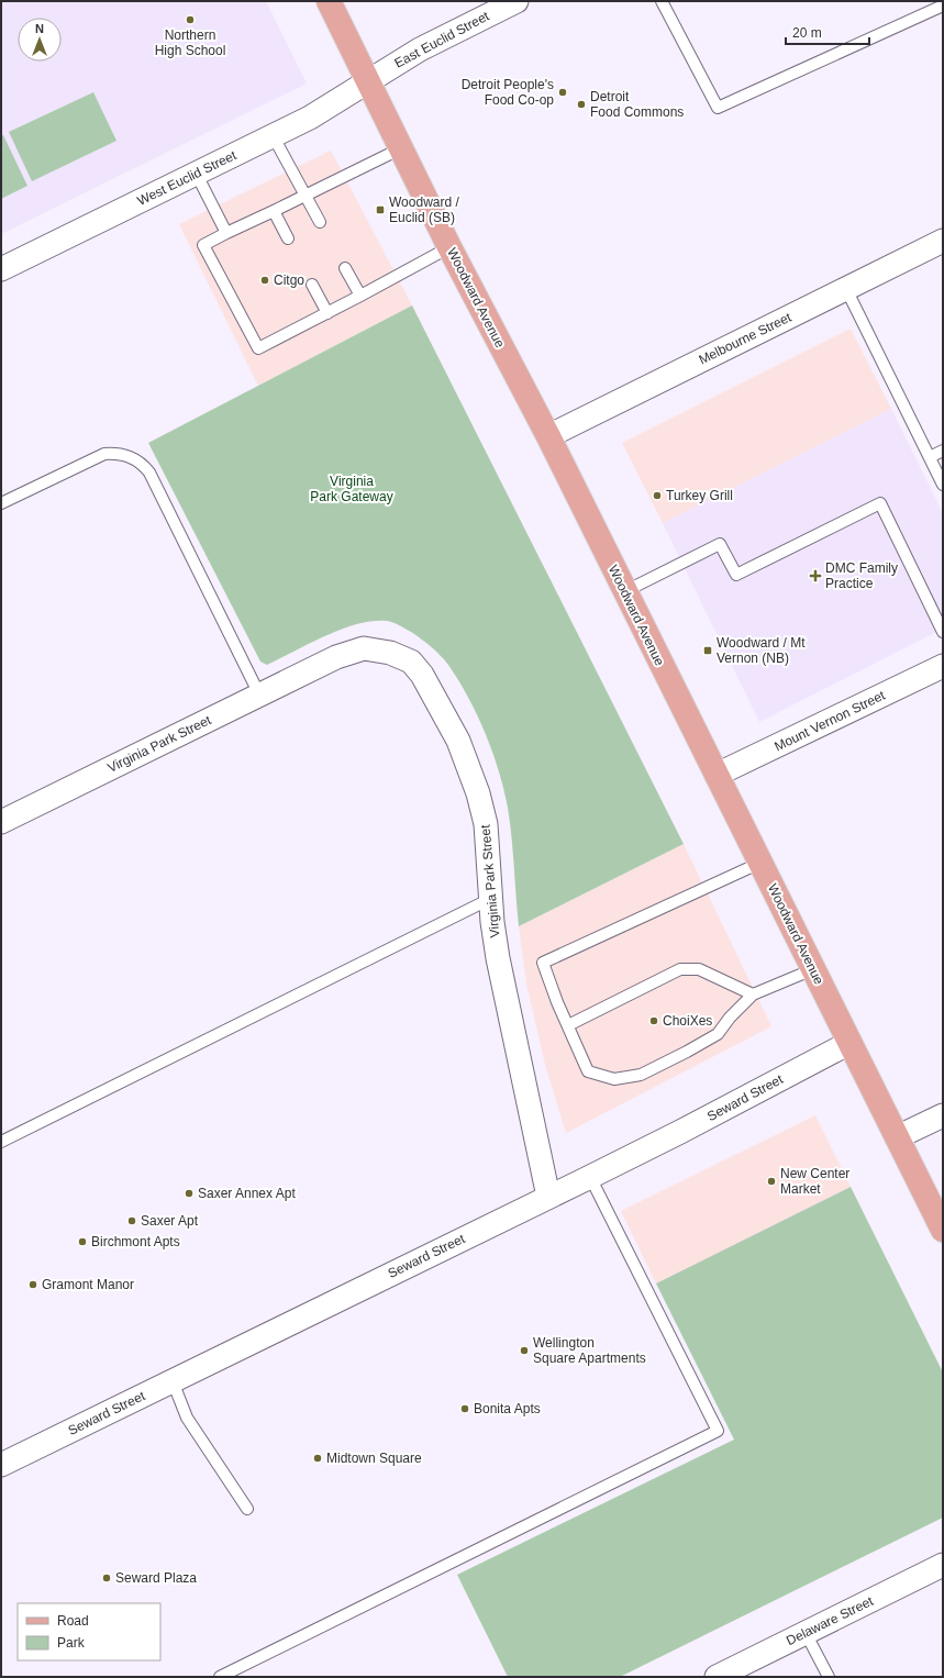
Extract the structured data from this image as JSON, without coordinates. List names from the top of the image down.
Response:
{
  "streets": {
    "main road": ["Woodward Avenue"],
    "street": [
      "East Euclid Street",
      "West Euclid Street",
      "Melbourne Street",
      "Mount Vernon Street",
      "Virginia Park Street",
      "Seward Street",
      "Delaware Street"
    ]
  },
  "crossings": [
    ["East Euclid Street", "West Euclid Street"],
    ["East Euclid Street", "Woodward Avenue"],
    ["West Euclid Street", "Woodward Avenue"],
    ["Woodward Avenue", "Melbourne Street"],
    ["Woodward Avenue", "Mount Vernon Street"],
    ["Woodward Avenue", "Seward Street"],
    ["Virginia Park Street", "Seward Street"]
  ],
  "parks": ["Virginia Park Gateway"],
  "places": {
    "other": [
      "Northern High School",
      "Detroit People's Food Co-op",
      "Detroit Food Commons",
      "Citgo",
      "Turkey Grill",
      "ChoiXes",
      "New Center Market",
      "Saxer Annex Apt",
      "Saxer Apt",
      "Birchmont Apts",
      "Gramont Manor",
      "Wellington Square Apartments",
      "Bonita Apts",
      "Midtown Square",
      "Seward Plaza"
    ],
    "transit": ["Woodward / Euclid (SB)", "Woodward / Mt Vernon (NB)"],
    "health": ["DMC Family Practice"]
  },
  "legend": ["Road", "Park"],
  "scale_bar": "20 m",
  "north": "top"
}
